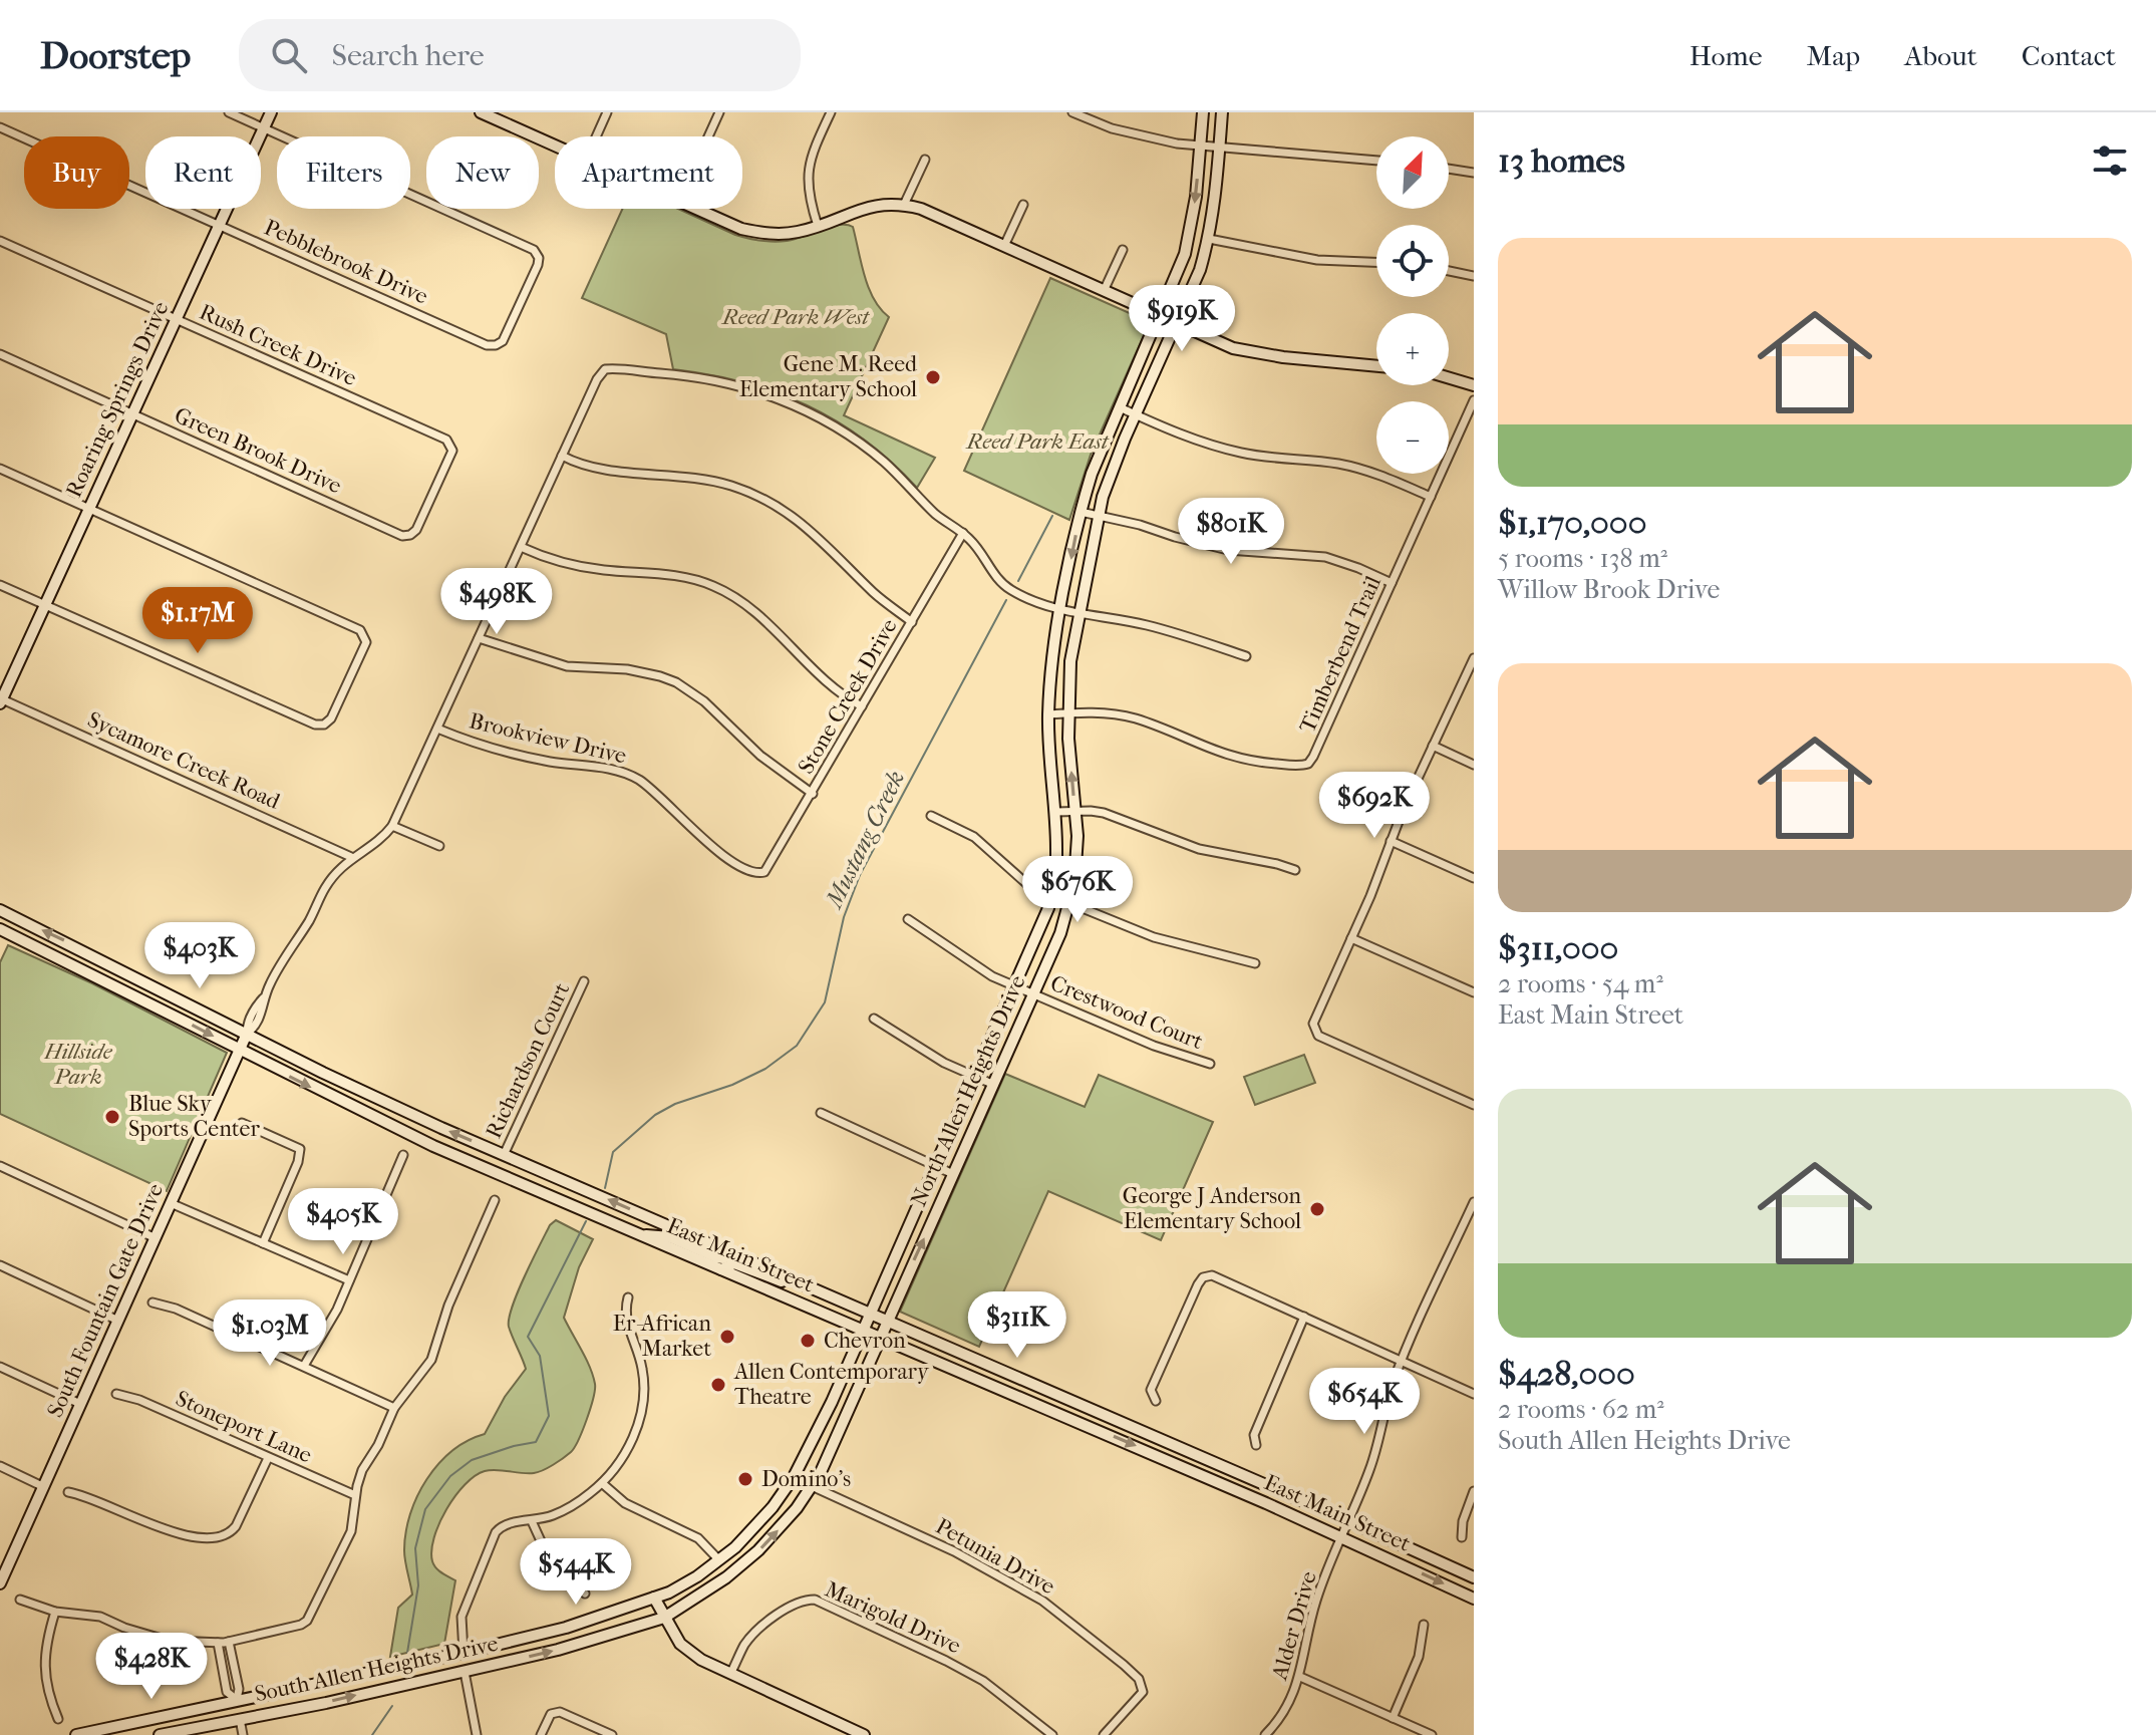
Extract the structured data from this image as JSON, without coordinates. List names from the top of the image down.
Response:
{
  "streets": {
    "main road": [
      "Roaring Springs Drive",
      "North Allen Heights Drive",
      "East Main Street",
      "South Fountain Gate Drive",
      "South Allen Heights Drive"
    ],
    "street": [
      "Pebblebrook Drive",
      "Rush Creek Drive",
      "Green Brook Drive",
      "Timberbend Trail",
      "Stone Creek Drive",
      "Brookview Drive",
      "Sycamore Creek Road",
      "Crestwood Court",
      "Richardson Court",
      "Stoneport Lane",
      "Petunia Drive",
      "Marigold Drive",
      "Alder Drive"
    ]
  },
  "crossings": [
    ["Pebblebrook Drive", "Roaring Springs Drive"],
    ["Rush Creek Drive", "Roaring Springs Drive"],
    ["Rush Creek Drive", "Green Brook Drive"],
    ["Roaring Springs Drive", "Green Brook Drive"],
    ["Roaring Springs Drive", "Sycamore Creek Road"],
    ["Timberbend Trail", "North Allen Heights Drive"],
    ["Stone Creek Drive", "Brookview Drive"],
    ["Crestwood Court", "North Allen Heights Drive"],
    ["Richardson Court", "East Main Street"],
    ["North Allen Heights Drive", "East Main Street"],
    ["North Allen Heights Drive", "South Allen Heights Drive"],
    ["East Main Street", "South Fountain Gate Drive"],
    ["East Main Street", "Alder Drive"],
    ["East Main Street", "South Allen Heights Drive"],
    ["Petunia Drive", "South Allen Heights Drive"]
  ],
  "water": ["Mustang Creek"],
  "parks": ["Reed Park West", "Reed Park East", "Hillside Park"],
  "places": [
    "Gene M. Reed Elementary School",
    "Blue Sky Sports Center",
    "George J Anderson Elementary School",
    "Er-African Market",
    "Chevron",
    "Allen Contemporary Theatre",
    "Domino's"
  ],
  "north": "top right",
  "page": {
    "header": "Doorstep",
    "search": "Search here",
    "nav": [
      "Home",
      "Map",
      "About",
      "Contact"
    ],
    "heading": "13 homes",
    "map_buttons": ["+", "−"],
    "chip": [
      "Buy",
      "Rent",
      "Filters",
      "New",
      "Apartment"
    ],
    "list": [
      {
        "name": "$1,170,000",
        "note": "5 rooms · 138 m² · Willow Brook Drive"
      },
      {
        "name": "$311,000",
        "note": "2 rooms · 54 m² · East Main Street"
      },
      {
        "name": "$428,000",
        "note": "2 rooms · 62 m² · South Allen Heights Drive"
      }
    ],
    "price": [
      "$919K",
      "$801K",
      "$498K",
      "$1.17M",
      "$692K",
      "$676K",
      "$403K",
      "$405K",
      "$311K",
      "$1.03M",
      "$654K",
      "$544K",
      "$428K"
    ]
  }
}
